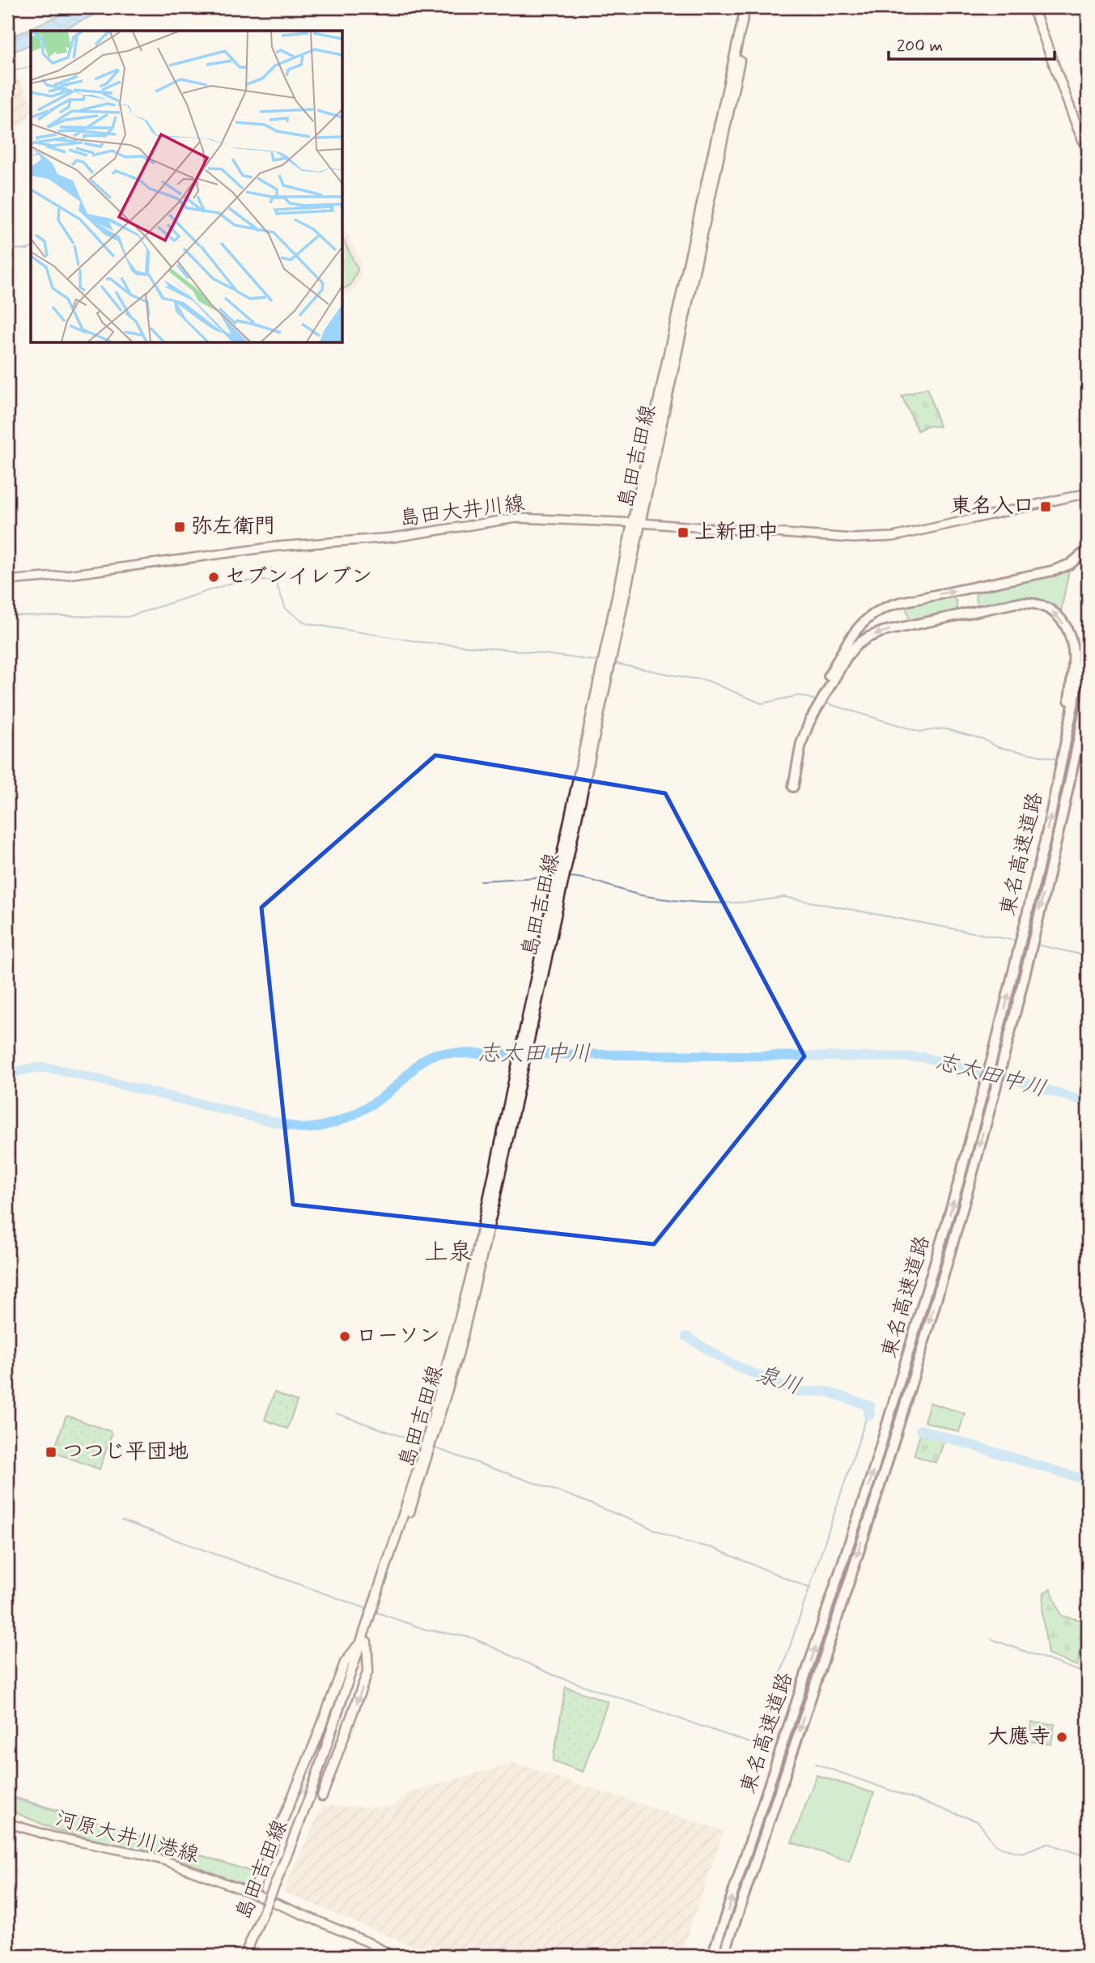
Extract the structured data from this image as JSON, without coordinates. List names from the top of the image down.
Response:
{
  "streets": {
    "highway": ["東名高速道路"],
    "main road": ["島田吉田線", "島田大井川線", "河原大井川港線"]
  },
  "crossings": [
    ["島田吉田線", "島田大井川線"]
  ],
  "districts": ["上泉"],
  "water": ["志太田中川", "泉川"],
  "places": {
    "transit": [
      "東名入口",
      "弥左衛門",
      "上新田中",
      "つつじ平団地"
    ],
    "other": ["セブンイレブン", "ローソン", "大應寺"]
  },
  "scale_bar": "200 m"
}
